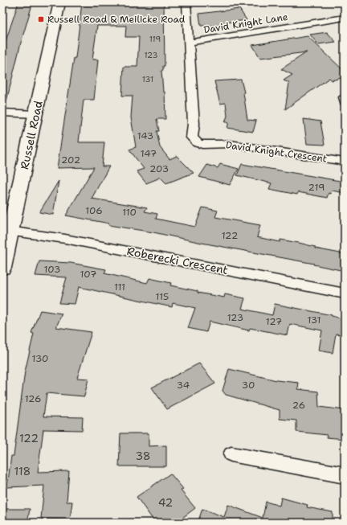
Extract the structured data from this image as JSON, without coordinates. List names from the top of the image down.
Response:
{
  "streets": {
    "street": [
      "David Knight Lane",
      "Russell Road",
      "David Knight Crescent",
      "Roberecki Crescent"
    ]
  },
  "crossings": [
    ["David Knight Lane", "David Knight Crescent"],
    ["Russell Road", "Roberecki Crescent"]
  ],
  "places": {
    "transit": ["Russell Road & Meilicke Road"]
  },
  "house_numbers": [
    "119",
    "123",
    "131",
    "143",
    "147",
    "202",
    "203",
    "219",
    "106",
    "110",
    "122",
    "103",
    "107",
    "111",
    "115",
    "123",
    "131",
    "127",
    "130",
    "34",
    "30",
    "126",
    "26",
    "122",
    "38",
    "118",
    "42"
  ]
}
